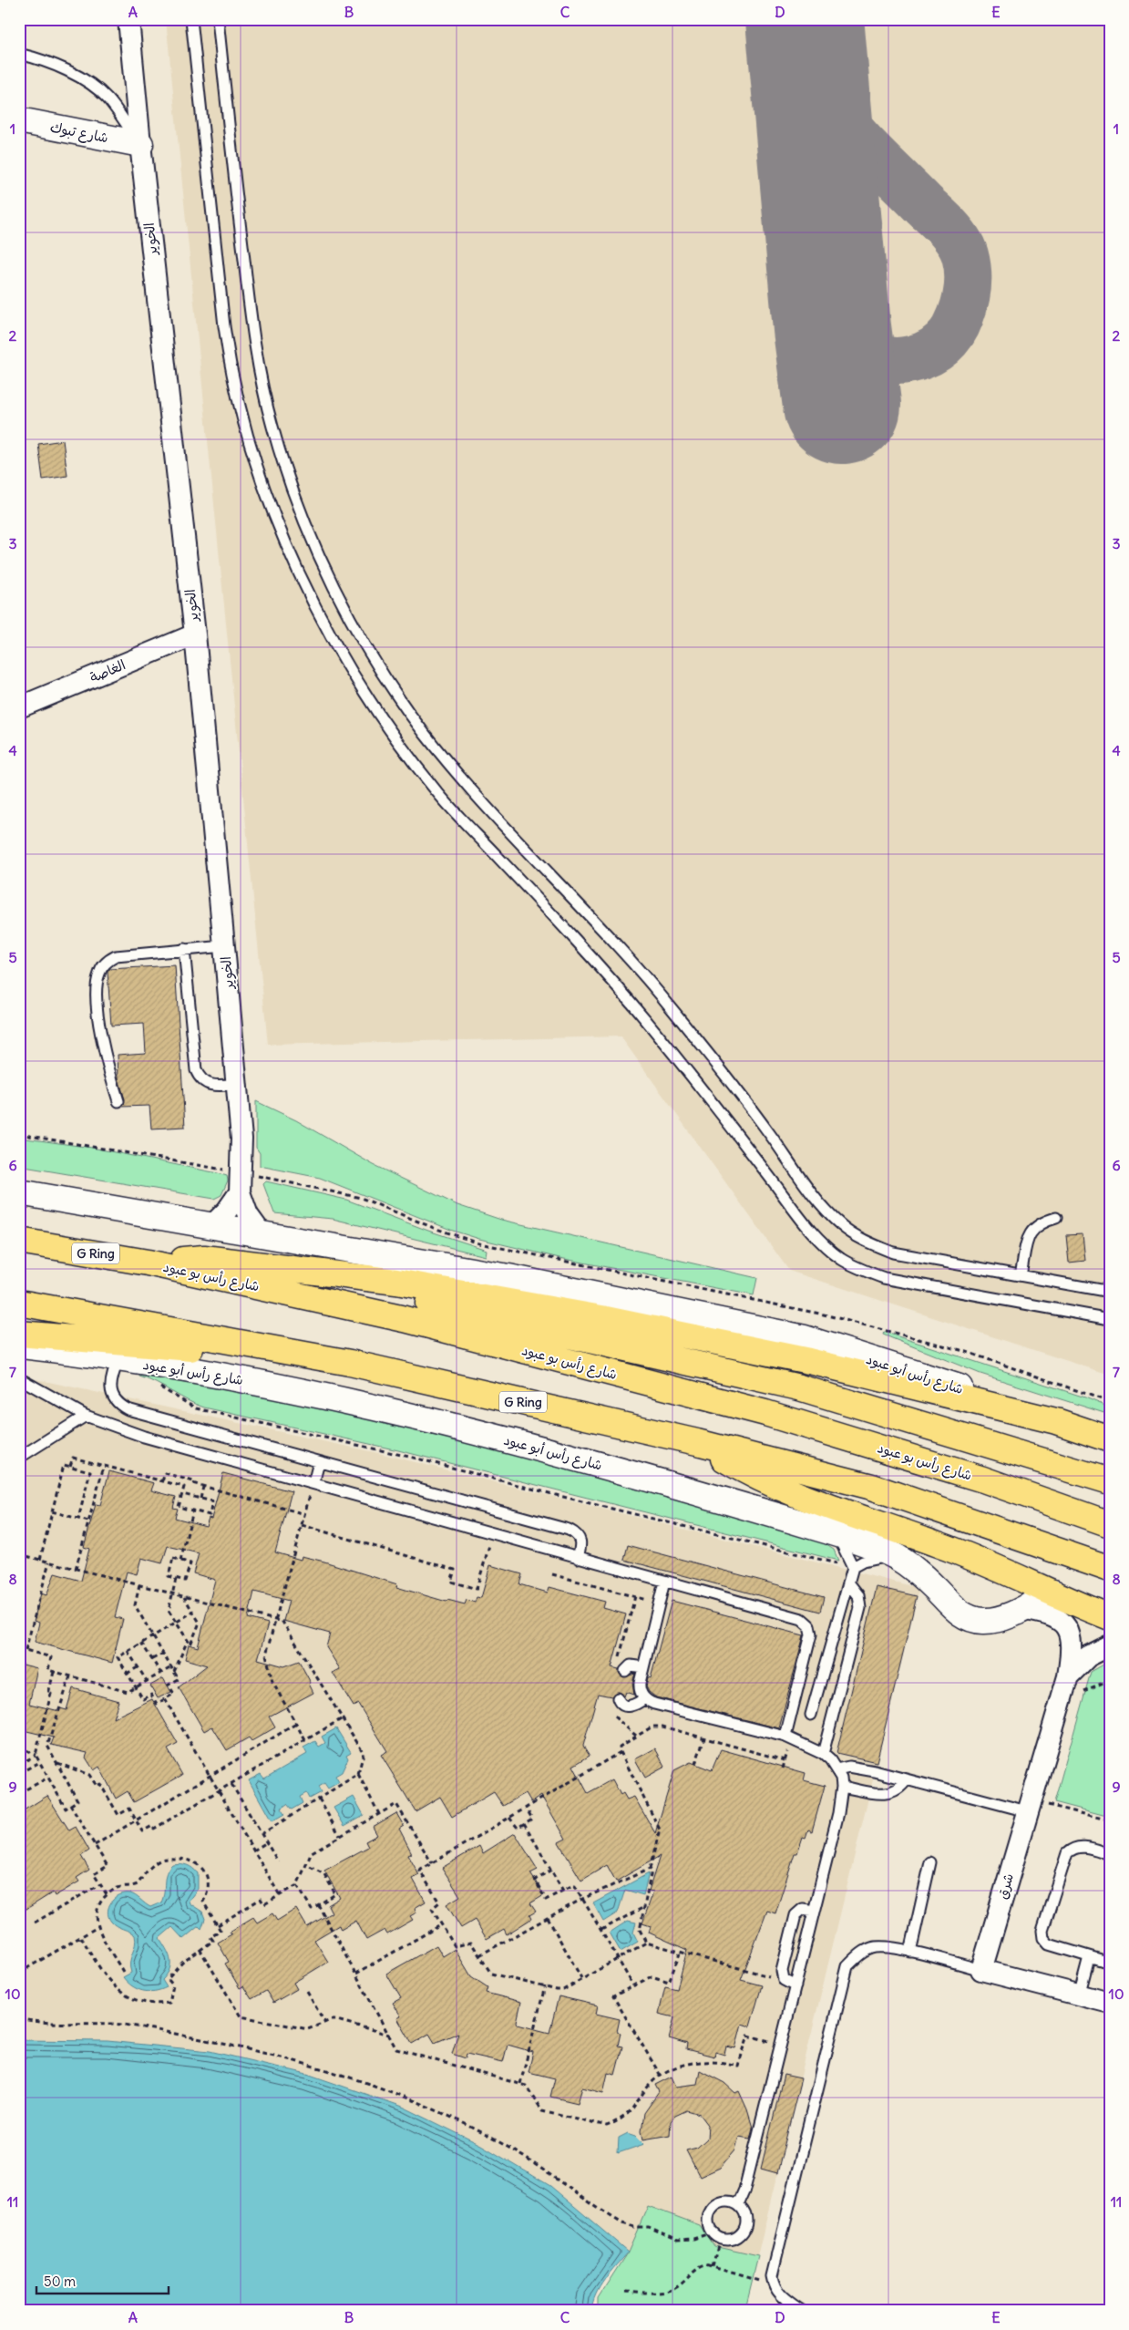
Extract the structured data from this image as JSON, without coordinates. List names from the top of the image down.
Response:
{
  "streets": {
    "highway": ["G Ring", "شارع رأس بو عبود"],
    "street": [
      "شارع تبوك",
      "الخوير",
      "الغاصة",
      "شارع رأس أبو عبود",
      "شرق"
    ]
  },
  "crossings": [
    ["شارع تبوك", "الخوير"],
    ["الخوير", "الغاصة"],
    ["الخوير", "شارع رأس أبو عبود"],
    ["شارع رأس أبو عبود", "شرق"]
  ],
  "scale_bar": "50 m",
  "grid": {
    "columns": [
      "A",
      "B",
      "C",
      "D",
      "E"
    ],
    "rows": [
      "1",
      "2",
      "3",
      "4",
      "5",
      "6",
      "7",
      "8",
      "9",
      "10",
      "11"
    ]
  }
}
